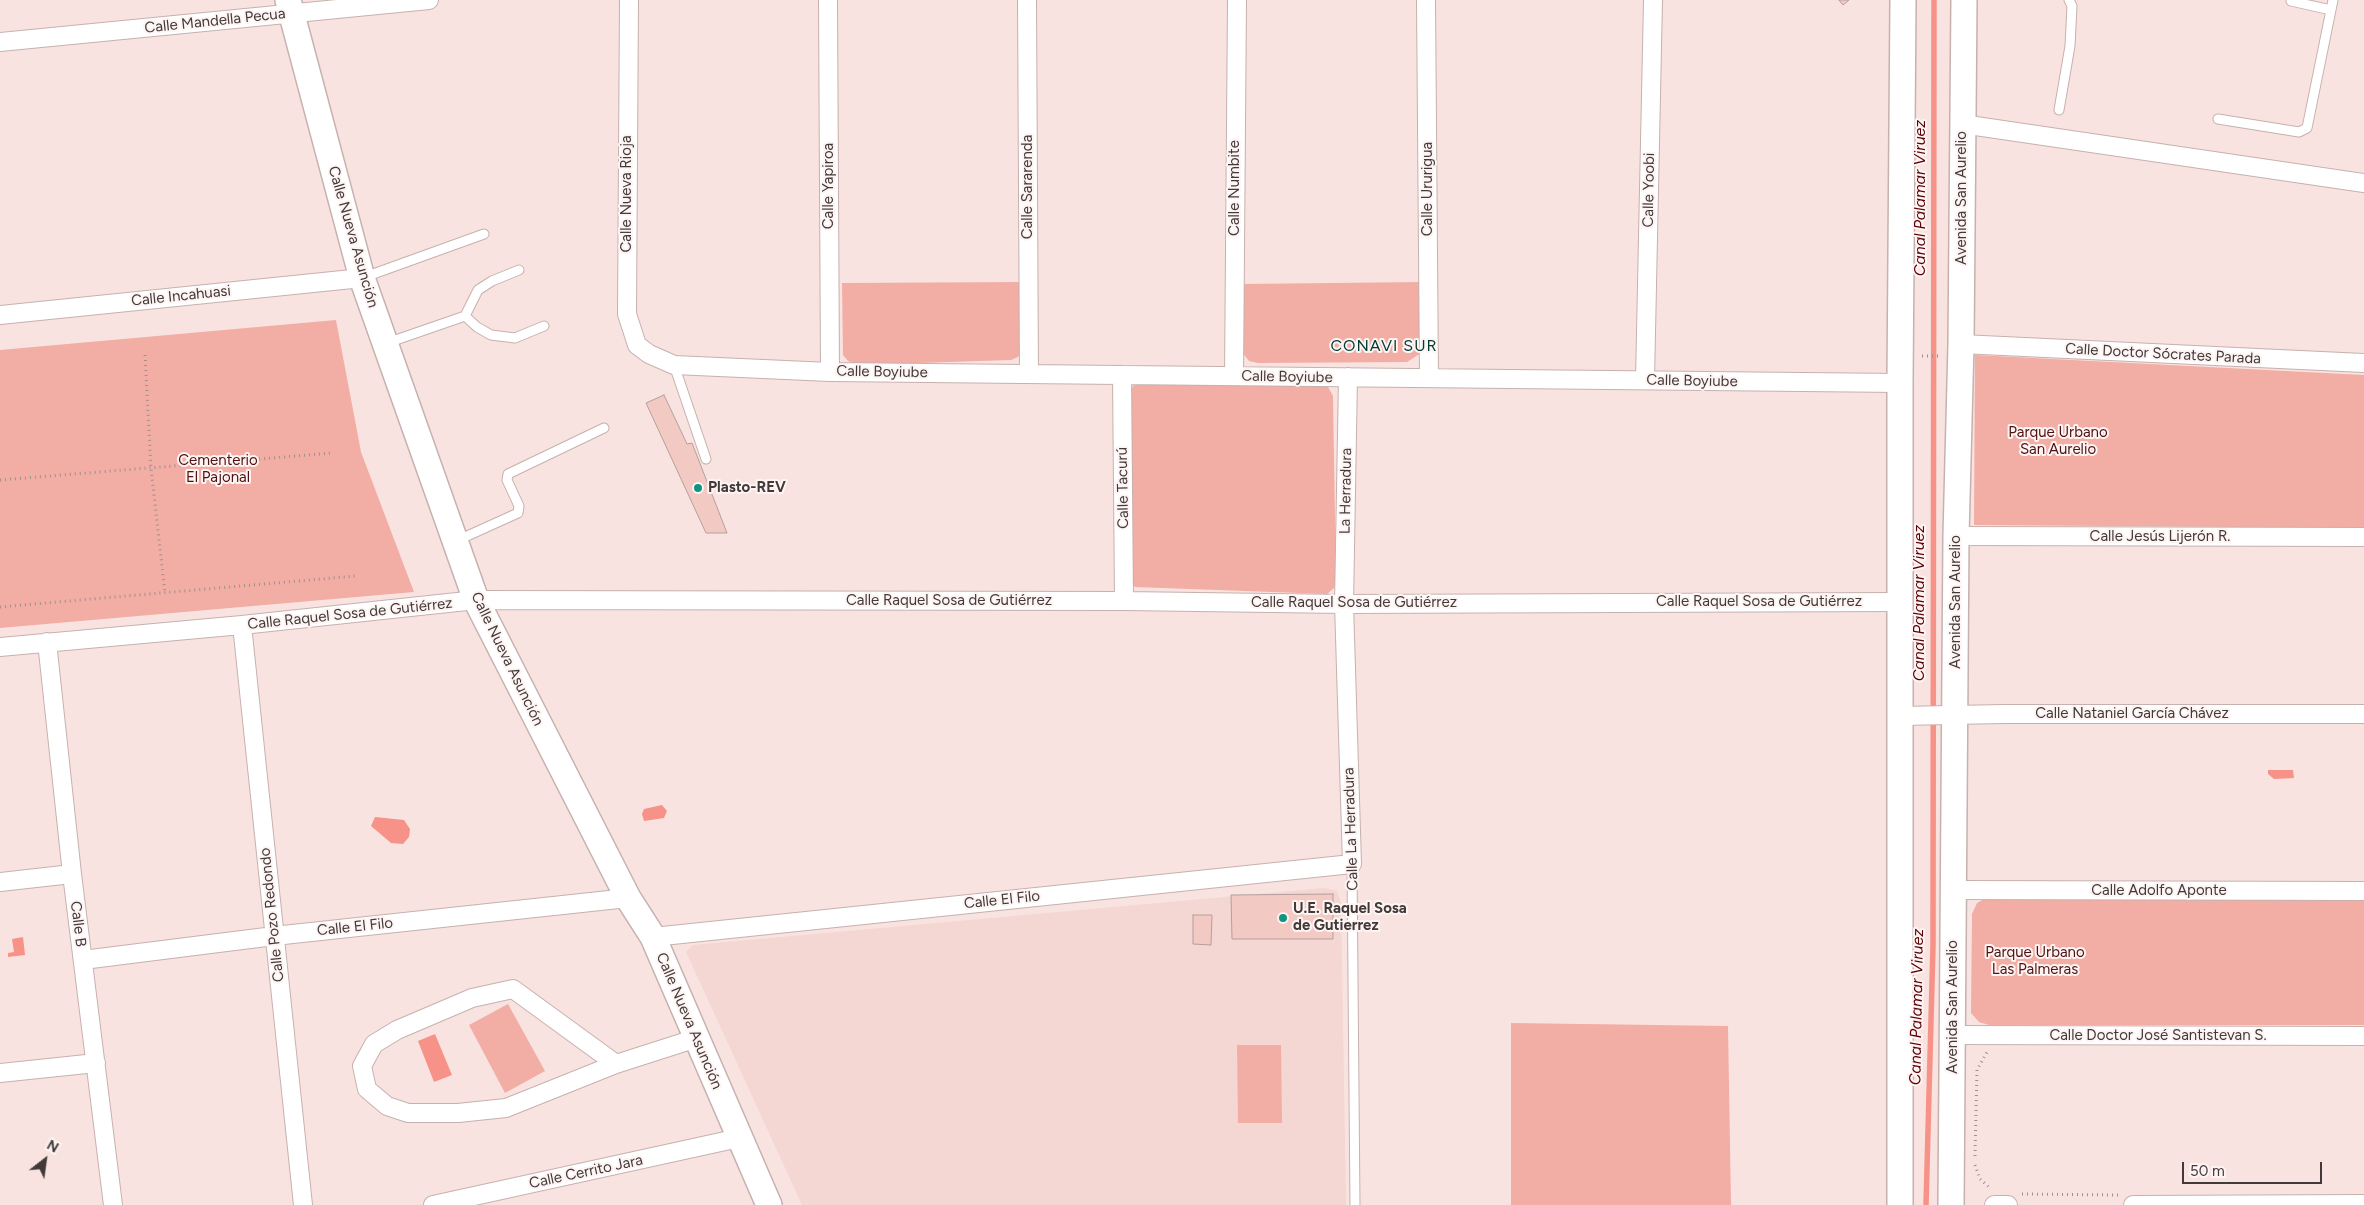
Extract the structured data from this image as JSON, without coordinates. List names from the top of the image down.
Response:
{
  "streets": {
    "main road": ["Avenida San Aurelio", "Calle Nueva Asunción"],
    "street": [
      "Calle Mandella Pecua",
      "Calle Yapiroa",
      "Calle Sararenda",
      "Calle Numbite",
      "Calle Ururigua",
      "Calle Yoobi",
      "Calle Nueva Rioja",
      "Calle Incahuasi",
      "Calle Doctor Sócrates Parada",
      "Calle Boyiube",
      "Calle Tacurú",
      "La Herradura",
      "Calle Jesús Lijerón R.",
      "Calle Raquel Sosa de Gutiérrez",
      "Calle Nataniel García Chávez",
      "Calle La Herradura",
      "Calle Adolfo Aponte",
      "Calle El Filo",
      "Calle Pozo Redondo",
      "Calle B",
      "Calle Doctor José Santistevan S.",
      "Calle Cerrito Jara"
    ]
  },
  "crossings": [
    ["Calle Mandella Pecua", "Calle Nueva Asunción"],
    ["Calle Yapiroa", "Calle Boyiube"],
    ["Calle Sararenda", "Calle Boyiube"],
    ["Calle Numbite", "Calle Boyiube"],
    ["Calle Ururigua", "Calle Boyiube"],
    ["Calle Yoobi", "Calle Boyiube"],
    ["Calle Nueva Rioja", "Calle Boyiube"],
    ["Avenida San Aurelio", "Calle Doctor Sócrates Parada"],
    ["Avenida San Aurelio", "Calle Jesús Lijerón R."],
    ["Avenida San Aurelio", "Calle Nataniel García Chávez"],
    ["Avenida San Aurelio", "Calle Adolfo Aponte"],
    ["Avenida San Aurelio", "Calle Doctor José Santistevan S."],
    ["Calle Nueva Asunción", "Calle Incahuasi"],
    ["Calle Nueva Asunción", "Calle Raquel Sosa de Gutiérrez"],
    ["Calle Nueva Asunción", "Calle El Filo"],
    ["Calle Nueva Asunción", "Calle Cerrito Jara"],
    ["Calle Boyiube", "Calle Tacurú"],
    ["Calle Boyiube", "La Herradura"],
    ["Calle Tacurú", "Calle Raquel Sosa de Gutiérrez"],
    ["La Herradura", "Calle Raquel Sosa de Gutiérrez"],
    ["La Herradura", "Calle La Herradura"],
    ["Calle Raquel Sosa de Gutiérrez", "Calle La Herradura"],
    ["Calle Raquel Sosa de Gutiérrez", "Calle Pozo Redondo"],
    ["Calle Raquel Sosa de Gutiérrez", "Calle B"],
    ["Calle La Herradura", "Calle El Filo"],
    ["Calle El Filo", "Calle Pozo Redondo"],
    ["Calle El Filo", "Calle B"]
  ],
  "districts": ["CONAVI SUR"],
  "water": ["Canal Palamar Viruez"],
  "parks": ["Parque Urbano San Aurelio", "Cementerio El Pajonal", "Parque Urbano Las Palmeras"],
  "places": ["Plasto-REV", "U.E. Raquel Sosa de Gutierrez"],
  "scale_bar": "50 m",
  "north": "top right"
}
